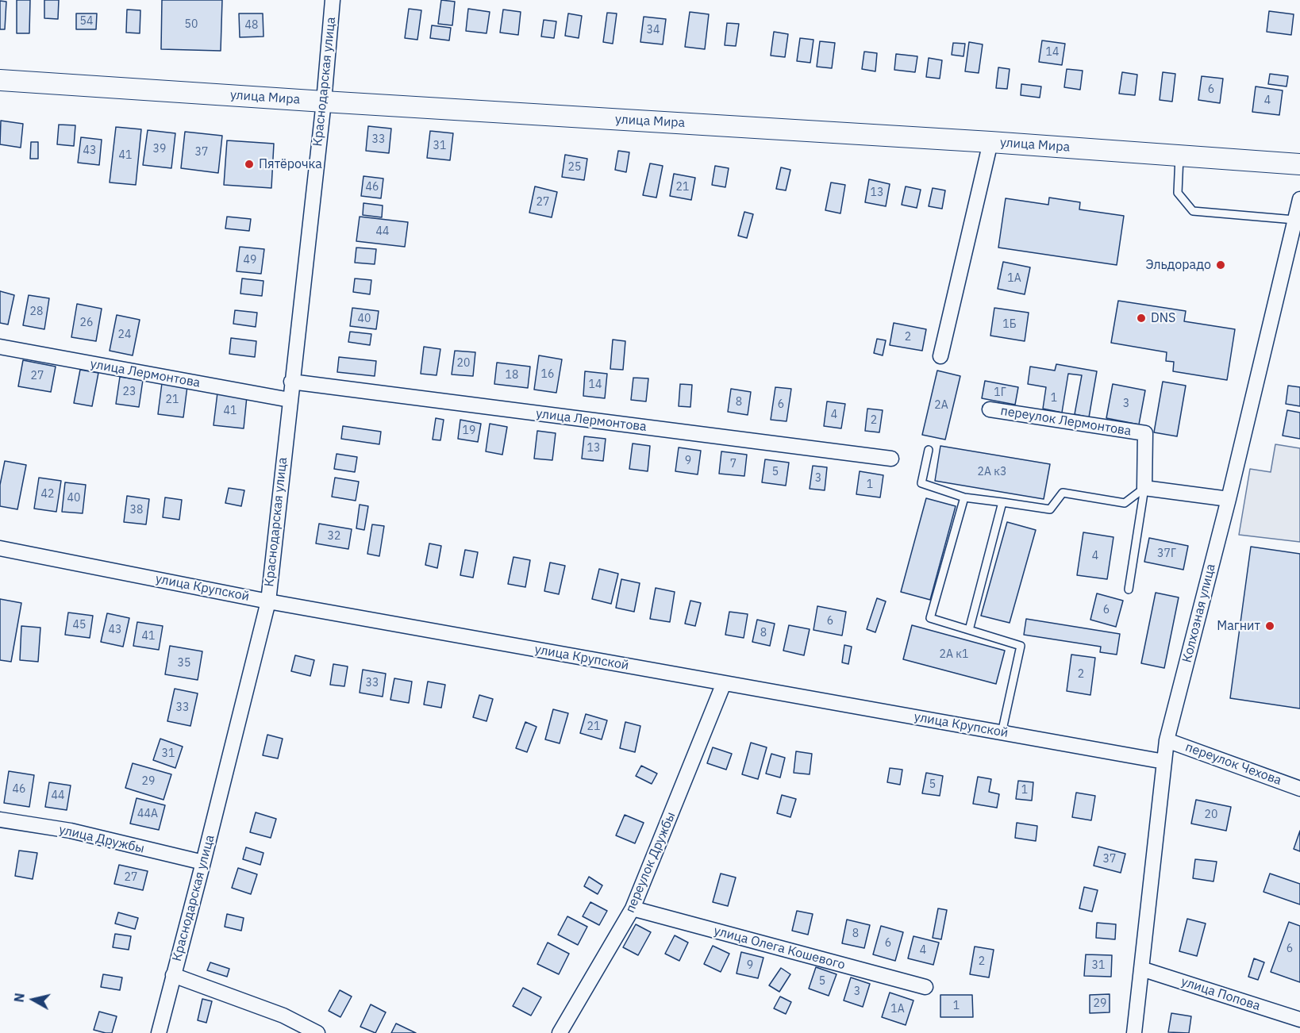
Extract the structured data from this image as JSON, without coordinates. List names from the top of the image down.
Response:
{
  "streets": {
    "main road": ["улица Мира"],
    "street": [
      "Краснодарская улица",
      "улица Лермонтова",
      "переулок Лермонтова",
      "улица Крупской",
      "Колхозная улица",
      "переулок Чехова",
      "улица Дружбы",
      "переулок Дружбы",
      "улица Олега Кошевого",
      "улица Попова"
    ]
  },
  "crossings": [
    ["Краснодарская улица", "улица Мира"],
    ["Краснодарская улица", "улица Лермонтова"],
    ["Краснодарская улица", "улица Крупской"],
    ["Краснодарская улица", "улица Дружбы"],
    ["улица Крупской", "Колхозная улица"],
    ["улица Крупской", "переулок Дружбы"],
    ["Колхозная улица", "переулок Чехова"],
    ["Колхозная улица", "улица Попова"],
    ["переулок Дружбы", "улица Олега Кошевого"]
  ],
  "places": [
    "Пятёрочка",
    "Эльдорадо",
    "DNS",
    "Магнит"
  ],
  "house_numbers": [
    "54",
    "50",
    "48",
    "34",
    "14",
    "6",
    "4",
    "33",
    "31",
    "39",
    "43",
    "37",
    "41",
    "25",
    "46",
    "21",
    "13",
    "27",
    "44",
    "49",
    "1А",
    "28",
    "40",
    "26",
    "1Б",
    "24",
    "2",
    "20",
    "16",
    "18",
    "27",
    "14",
    "23",
    "1Г",
    "1",
    "21",
    "8",
    "3",
    "6",
    "2А",
    "41",
    "4",
    "2",
    "19",
    "13",
    "9",
    "7",
    "5",
    "2А к3",
    "3",
    "1",
    "42",
    "40",
    "38",
    "32",
    "37Г",
    "4",
    "6",
    "6",
    "45",
    "43",
    "8",
    "41",
    "2А к1",
    "35",
    "2",
    "33",
    "33",
    "21",
    "31",
    "29",
    "5",
    "46",
    "1",
    "44",
    "44А",
    "20",
    "37",
    "27",
    "8",
    "6",
    "6",
    "4",
    "2",
    "9",
    "31",
    "5",
    "3",
    "29",
    "1",
    "1А"
  ],
  "north": "left"
}
